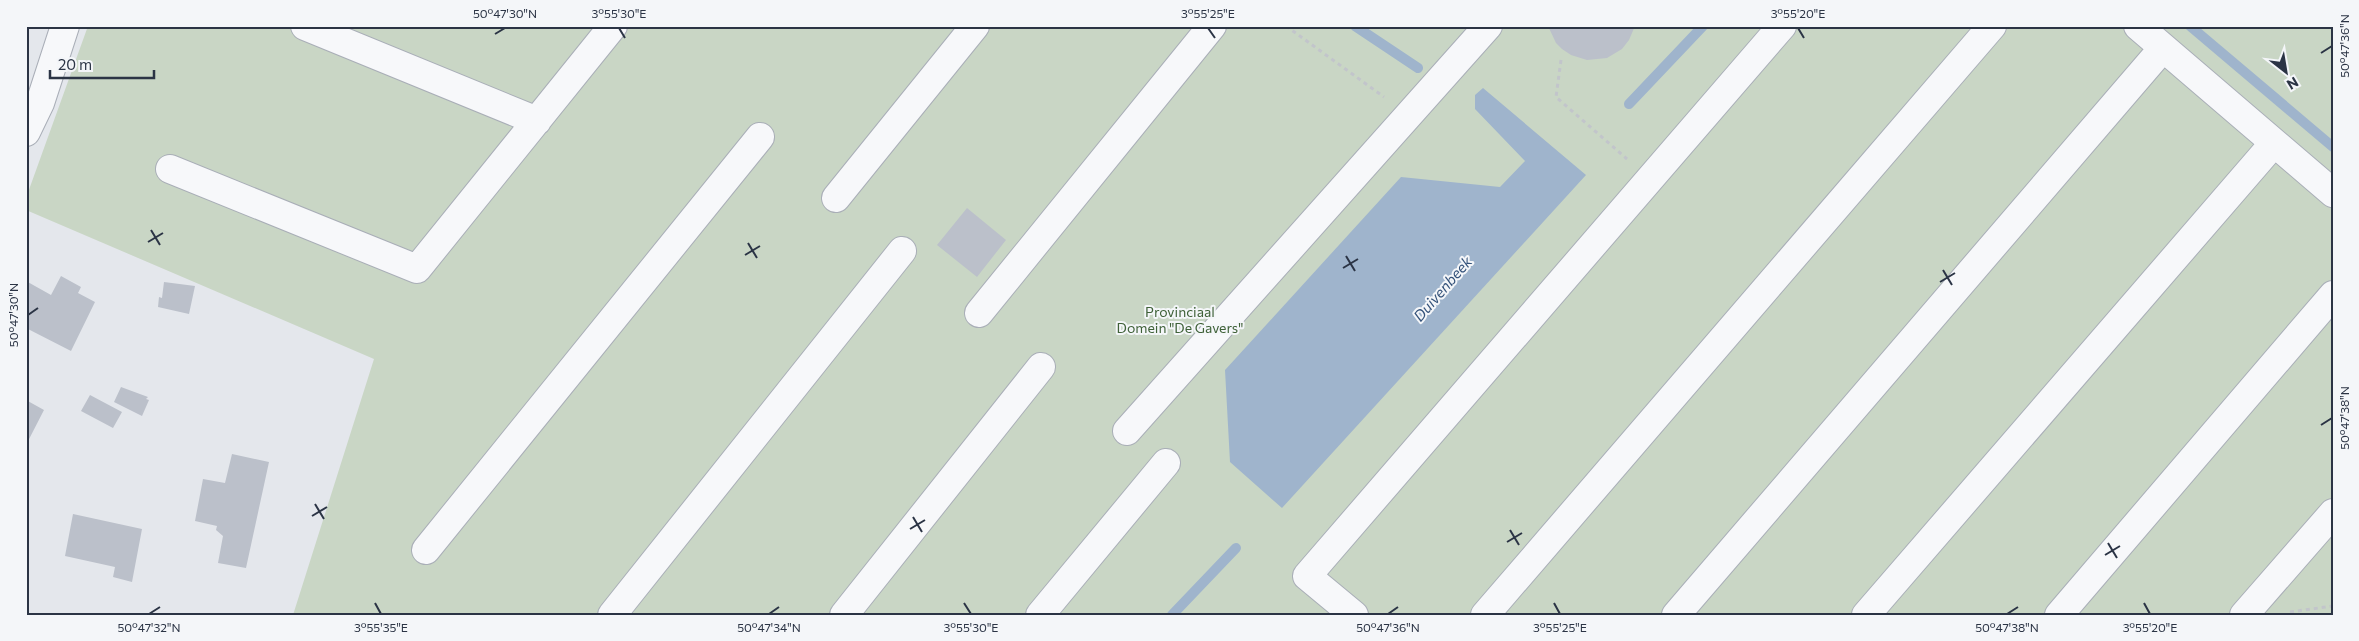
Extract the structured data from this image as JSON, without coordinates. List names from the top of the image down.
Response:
{
  "water": ["Duivenbeek"],
  "parks": ["Provinciaal Domein \"De Gavers\""],
  "scale_bar": "20 m",
  "north": "bottom right",
  "coordinates": [
    "50°47'30\"N",
    "3°55'30\"E",
    "3°55'25\"E",
    "3°55'20\"E",
    "50°47'36\"N",
    "50°47'38\"N",
    "50°47'32\"N",
    "3°55'35\"E",
    "50°47'34\"N"
  ]
}
